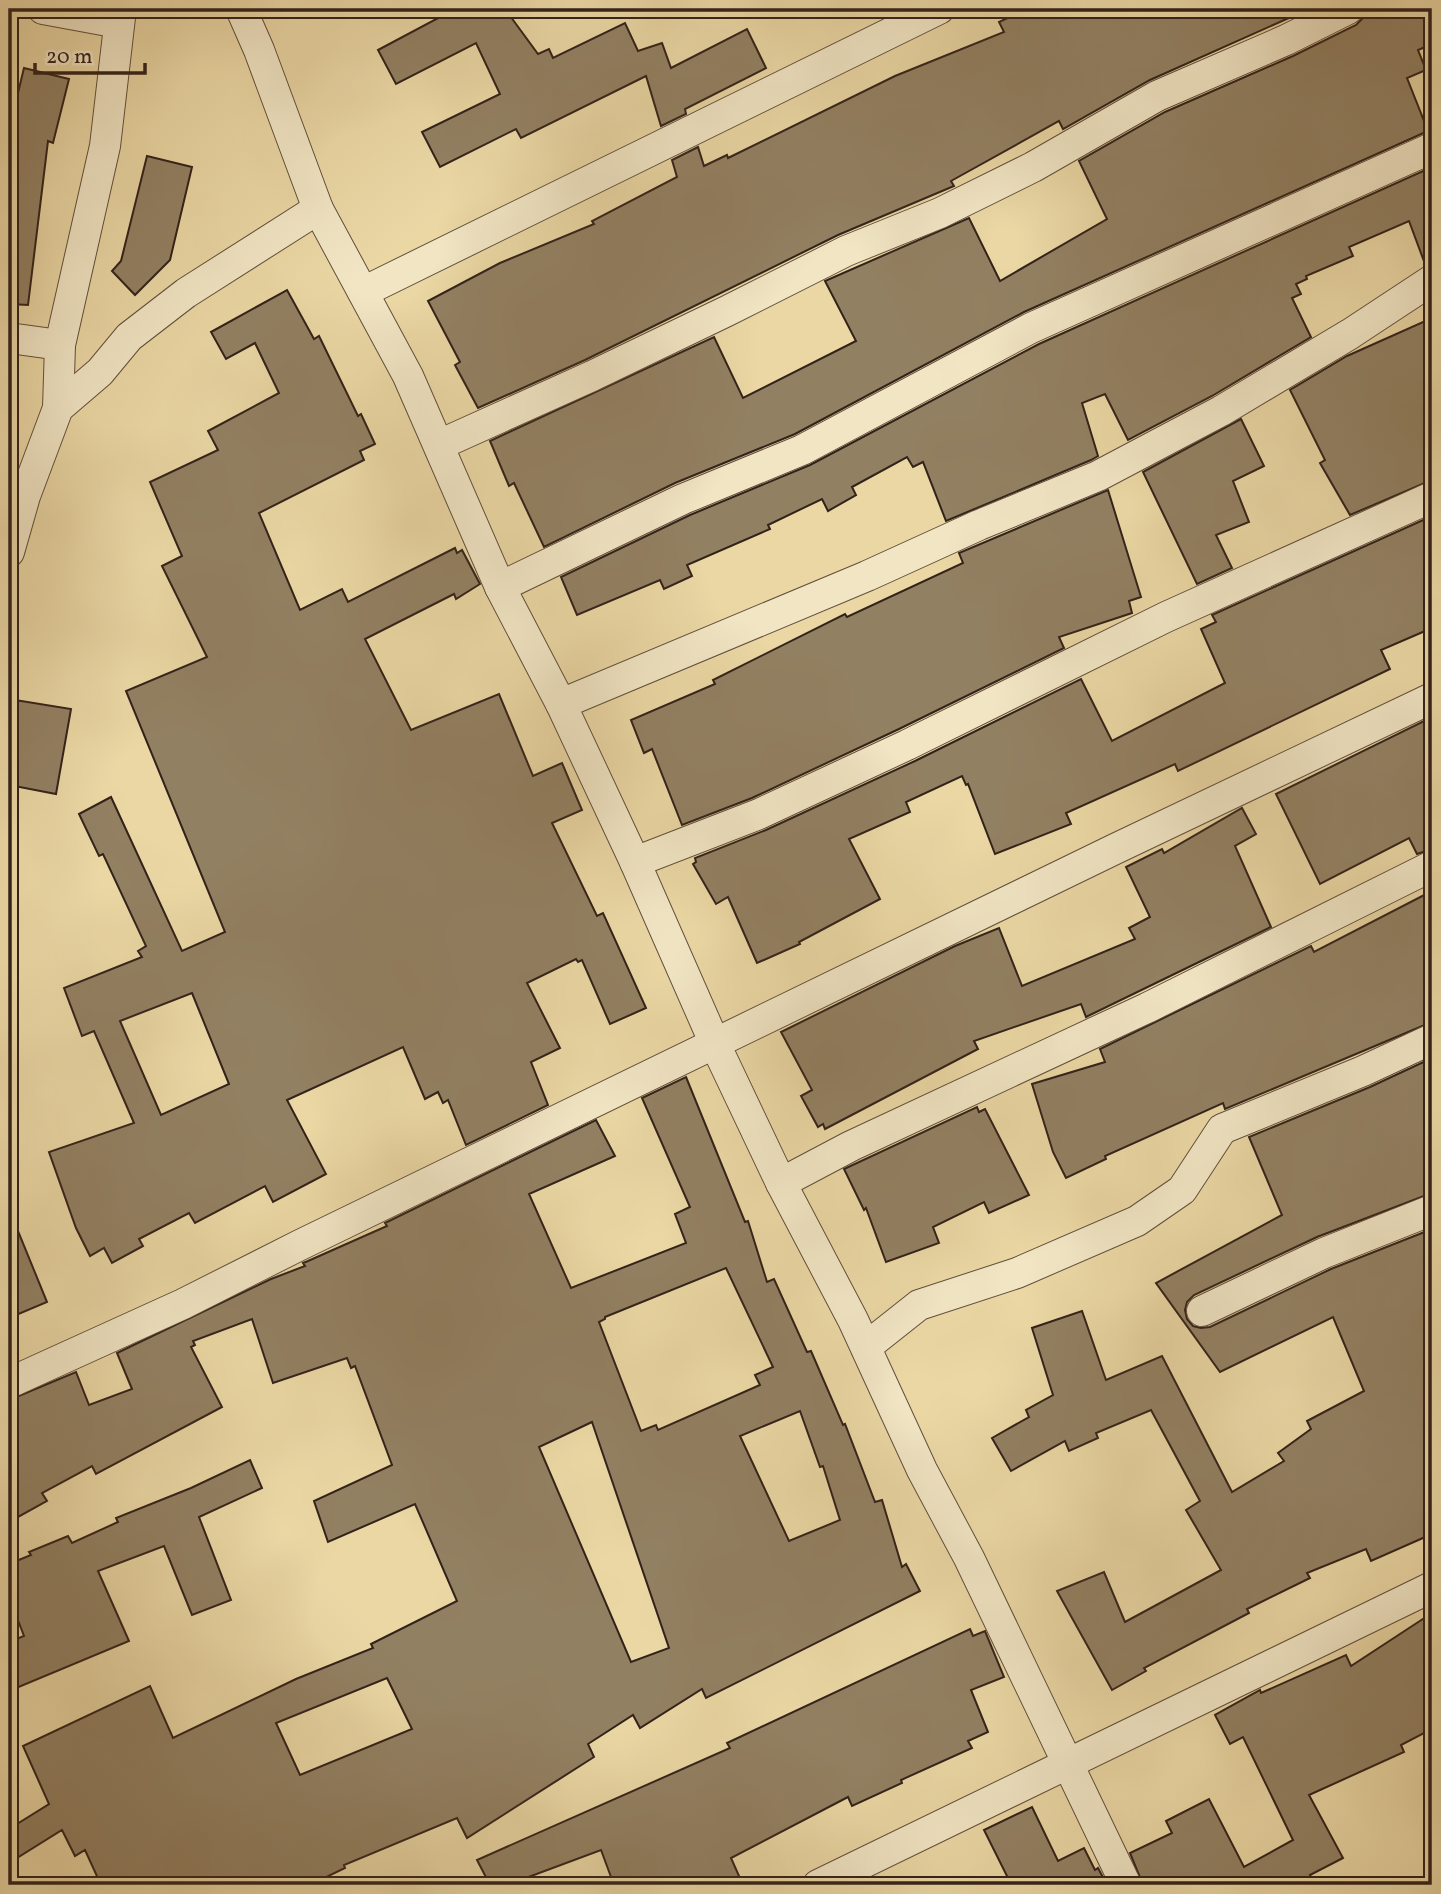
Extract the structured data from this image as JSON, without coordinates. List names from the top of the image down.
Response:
{
  "scale_bar": "20 m"
}
